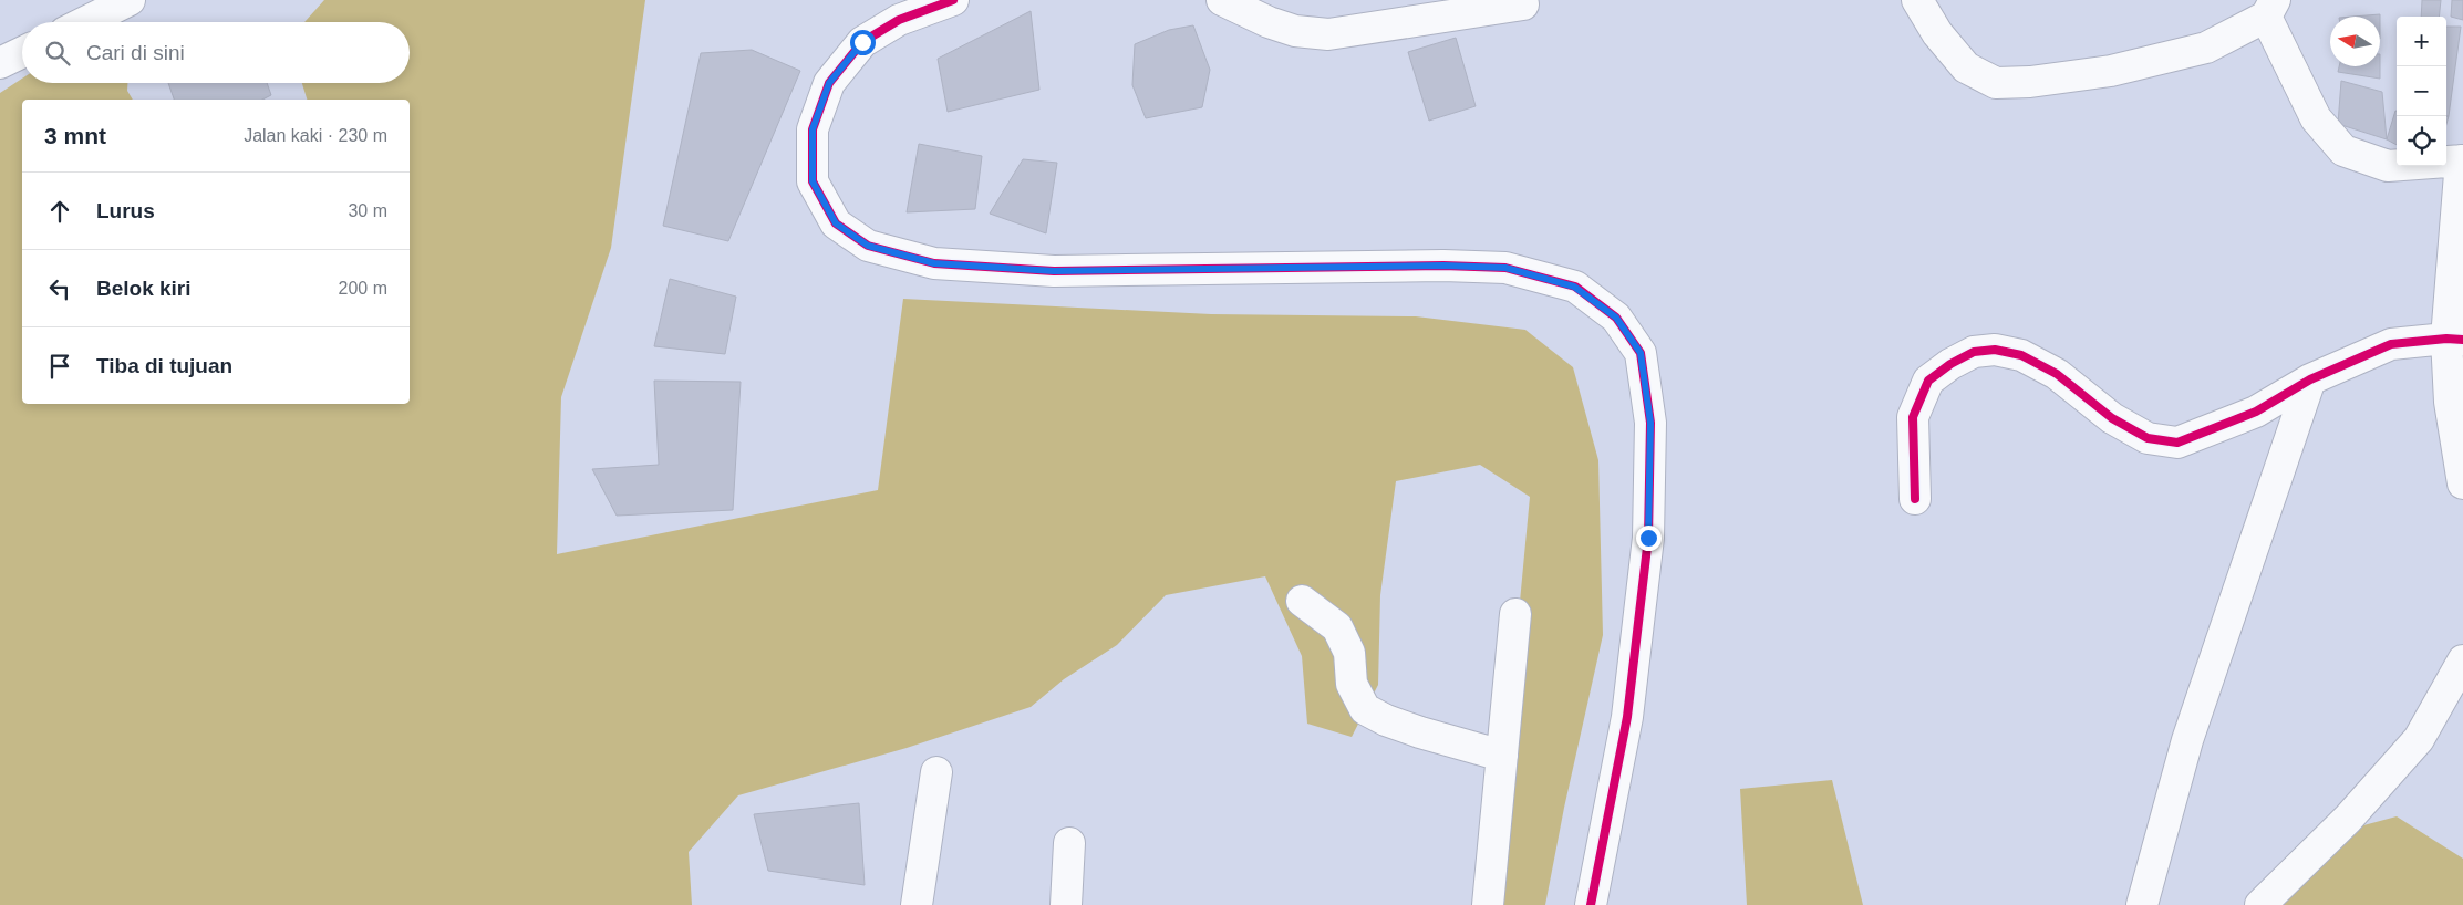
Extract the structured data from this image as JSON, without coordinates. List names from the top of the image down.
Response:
{
  "north": "left",
  "page": {
    "map_buttons": ["+", "−"],
    "search": "Cari di sini",
    "heading": ["3 mnt", "Jalan kaki · 230 m"],
    "list": [
      ["Lurus", "30 m"],
      ["Belok kiri", "200 m"],
      "Tiba di tujuan"
    ]
  }
}
